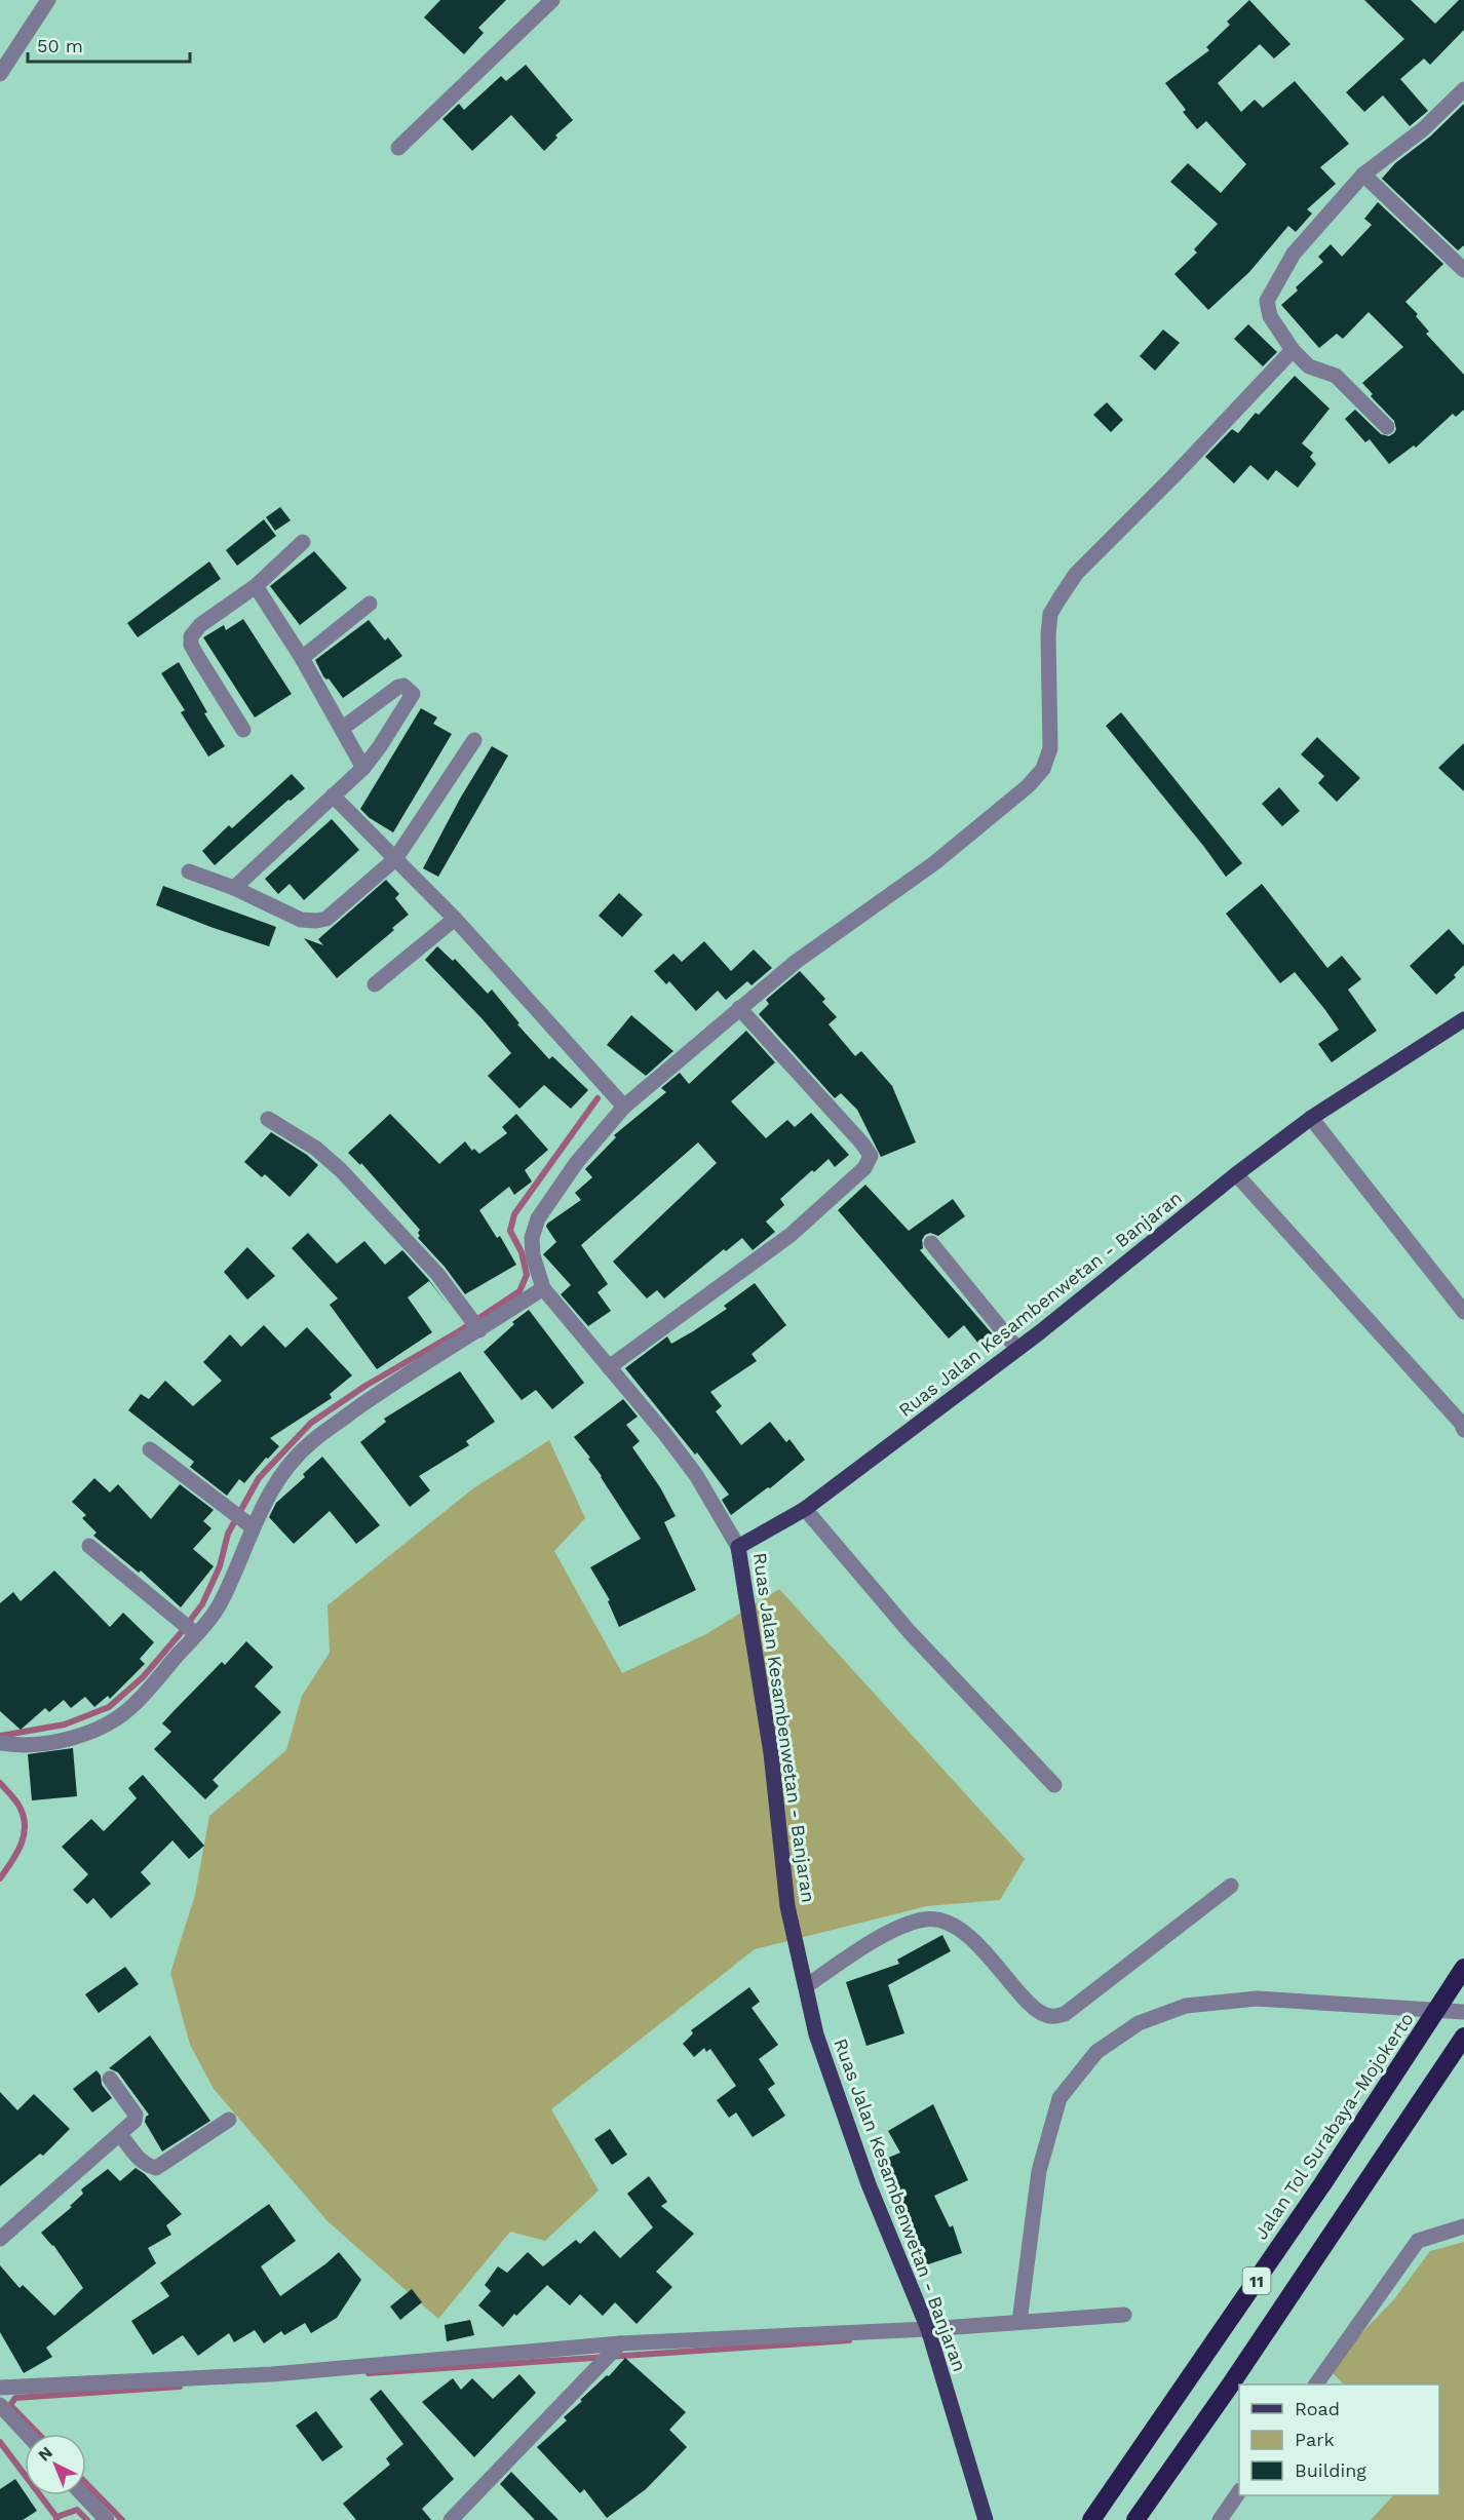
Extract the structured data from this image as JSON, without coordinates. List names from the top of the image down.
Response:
{
  "streets": {
    "highway": ["Jalan Tol Surabaya–Mojokerto", "11"],
    "main road": ["Ruas Jalan Kesambenwetan - Banjaran"]
  },
  "legend": ["Road", "Park", "Building"],
  "scale_bar": "50 m",
  "north": "top left"
}
